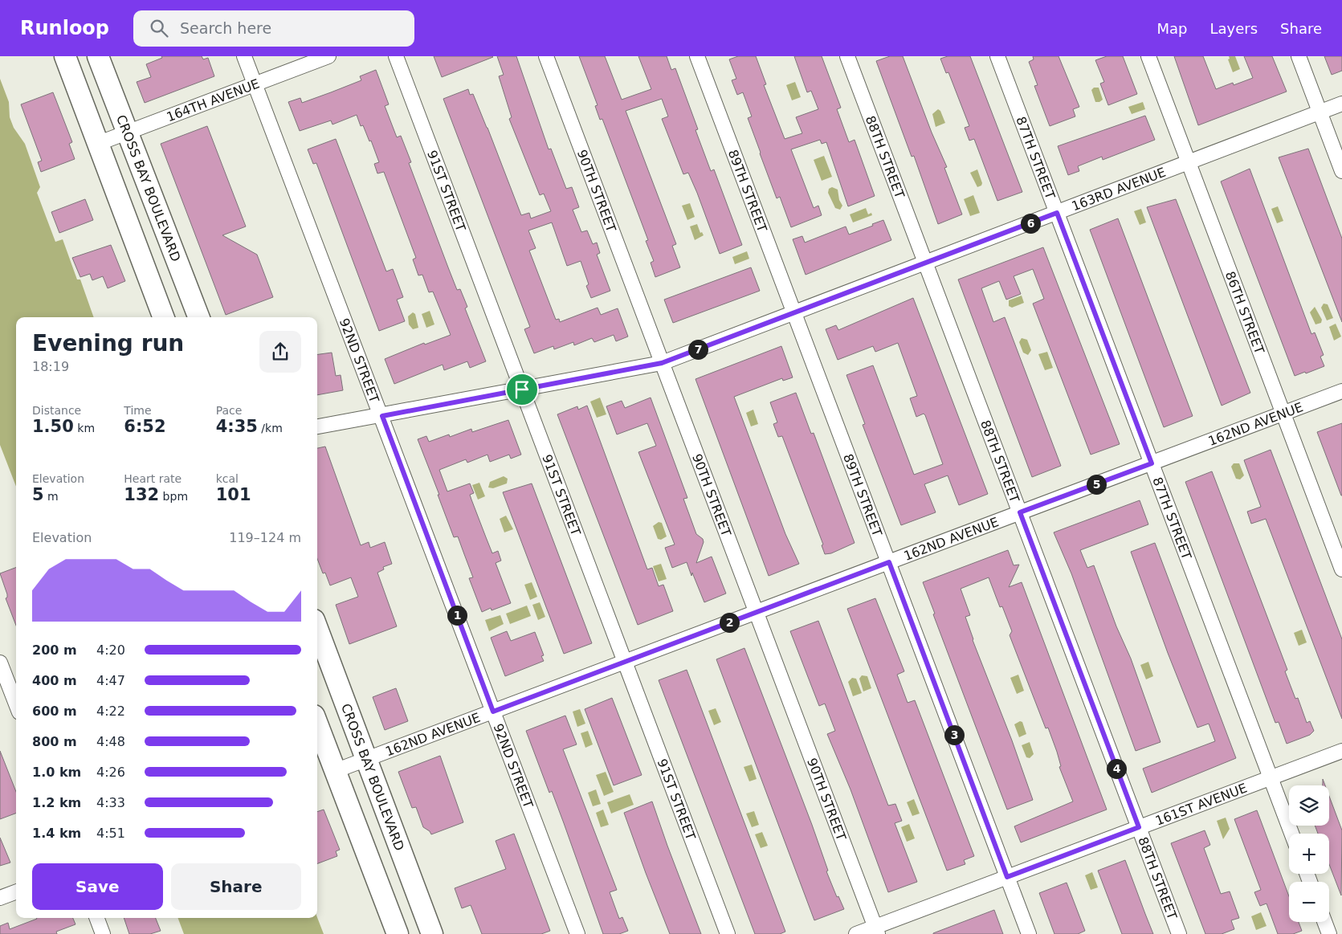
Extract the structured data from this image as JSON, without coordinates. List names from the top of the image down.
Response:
{
  "streets": {
    "main road": ["CROSS BAY BOULEVARD"],
    "street": [
      "164TH AVENUE",
      "88TH STREET",
      "87TH STREET",
      "163RD AVENUE",
      "91ST STREET",
      "90TH STREET",
      "89TH STREET",
      "86TH STREET",
      "92ND STREET",
      "162ND AVENUE",
      "161ST AVENUE"
    ]
  },
  "crossings": [
    ["164TH AVENUE", "CROSS BAY BOULEVARD"],
    ["164TH AVENUE", "92ND STREET"],
    ["88TH STREET", "163RD AVENUE"],
    ["88TH STREET", "162ND AVENUE"],
    ["88TH STREET", "161ST AVENUE"],
    ["87TH STREET", "163RD AVENUE"],
    ["87TH STREET", "162ND AVENUE"],
    ["87TH STREET", "161ST AVENUE"],
    ["CROSS BAY BOULEVARD", "162ND AVENUE"],
    ["163RD AVENUE", "91ST STREET"],
    ["163RD AVENUE", "90TH STREET"],
    ["163RD AVENUE", "89TH STREET"],
    ["163RD AVENUE", "86TH STREET"],
    ["163RD AVENUE", "92ND STREET"],
    ["91ST STREET", "162ND AVENUE"],
    ["90TH STREET", "162ND AVENUE"],
    ["90TH STREET", "161ST AVENUE"],
    ["89TH STREET", "162ND AVENUE"],
    ["89TH STREET", "161ST AVENUE"],
    ["86TH STREET", "162ND AVENUE"],
    ["92ND STREET", "162ND AVENUE"]
  ],
  "page": {
    "header": "Runloop",
    "search": "Search here",
    "nav": ["Map", "Layers", "Share"],
    "pins": [
      "6",
      "7",
      "5",
      "1",
      "2",
      "3",
      "4"
    ],
    "heading": ["Evening run", "18:19"],
    "stats": [
      ["Distance", "1.50 km"],
      ["Time", "6:52"],
      ["Pace", "4:35 /km"],
      ["Elevation", "5 m"],
      ["Heart rate", "132 bpm"],
      ["kcal", "101"]
    ],
    "chart": ["Elevation", "119–124 m"],
    "list": [
      {
        "name": "200 m",
        "note": "4:20"
      },
      {
        "name": "400 m",
        "note": "4:47"
      },
      {
        "name": "600 m",
        "note": "4:22"
      },
      {
        "name": "800 m",
        "note": "4:48"
      },
      {
        "name": "1.0 km",
        "note": "4:26"
      },
      {
        "name": "1.2 km",
        "note": "4:33"
      },
      {
        "name": "1.4 km",
        "note": "4:51"
      }
    ],
    "map_buttons": ["+", "−"],
    "buttons": ["Save", "Share"]
  }
}
